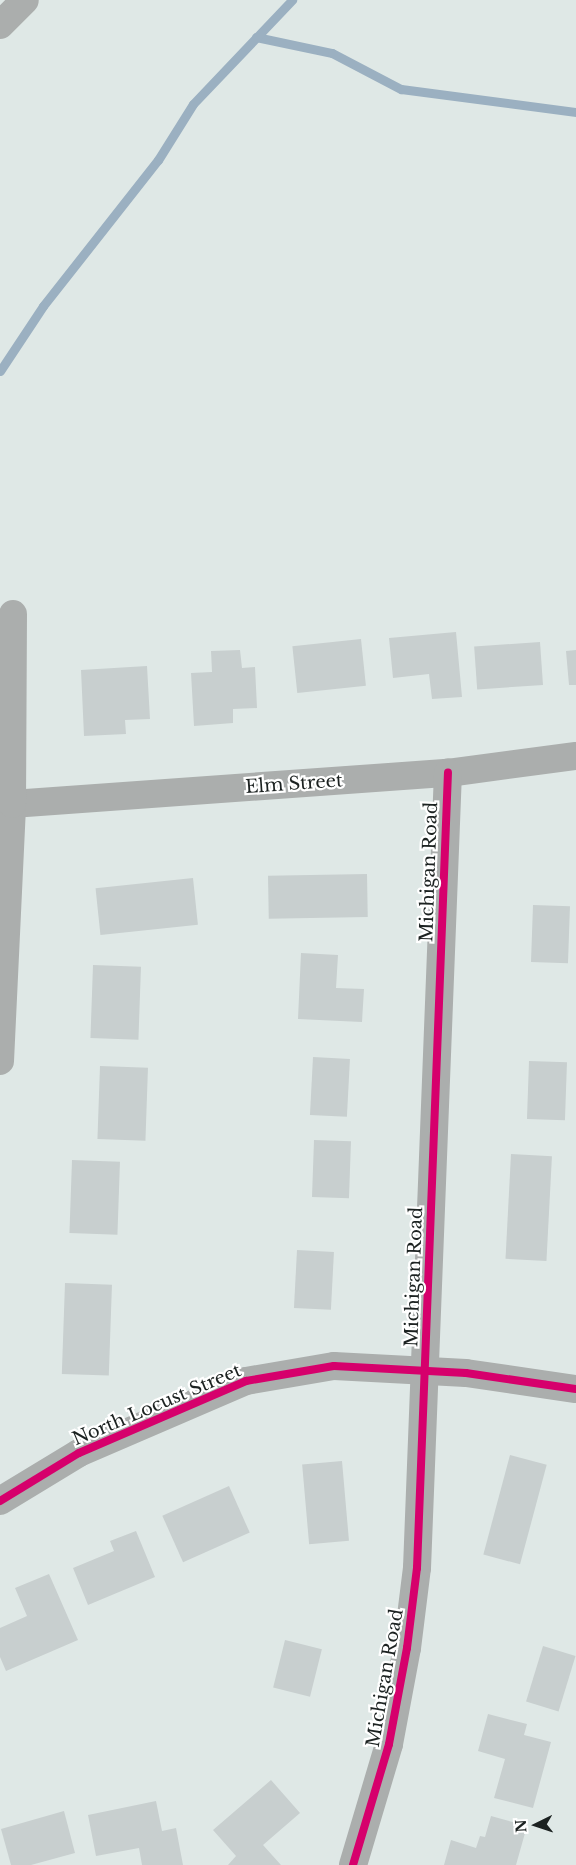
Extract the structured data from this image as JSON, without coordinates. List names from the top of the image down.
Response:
{
  "streets": {
    "street": ["Elm Street", "Michigan Road", "North Locust Street"]
  },
  "crossings": [
    ["Elm Street", "Michigan Road"],
    ["Michigan Road", "North Locust Street"]
  ],
  "north": "left"
}
